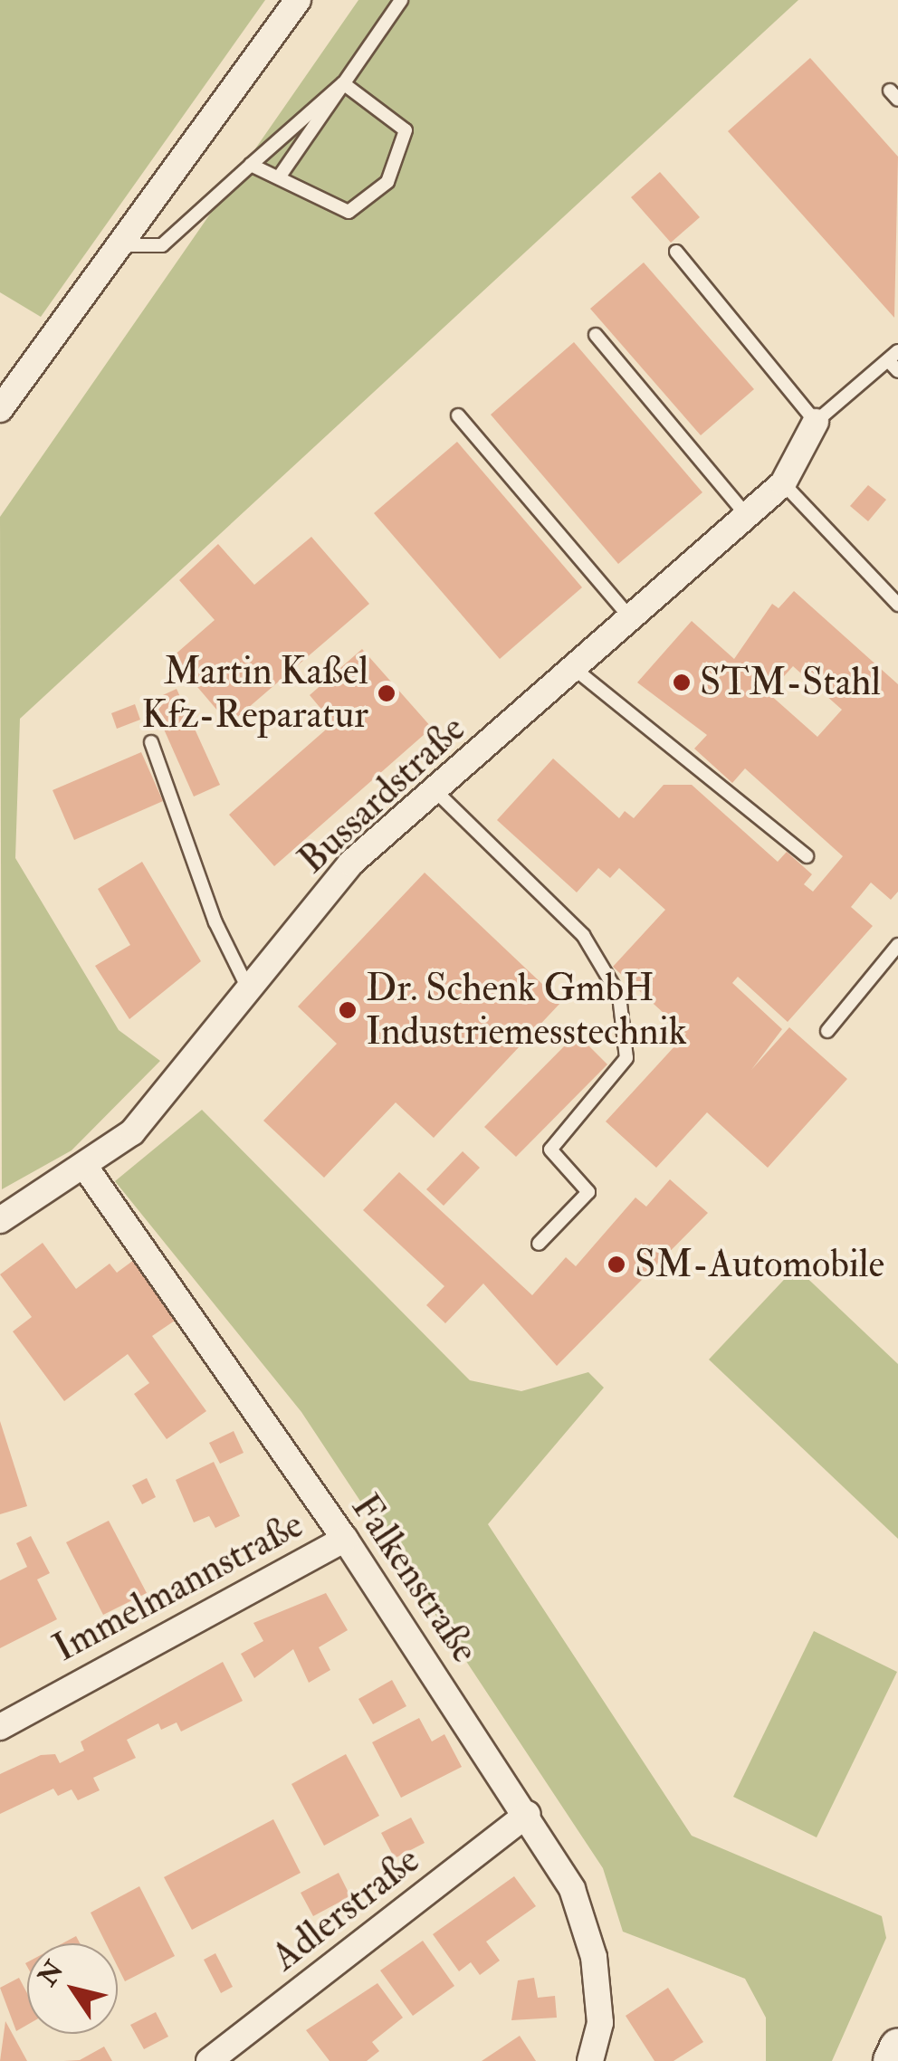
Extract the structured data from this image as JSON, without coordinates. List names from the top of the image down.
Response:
{
  "streets": {
    "street": [
      "Bussardstraße",
      "Falkenstraße",
      "Immelmannstraße",
      "Adlerstraße"
    ]
  },
  "crossings": [
    ["Bussardstraße", "Falkenstraße"],
    ["Falkenstraße", "Immelmannstraße"],
    ["Falkenstraße", "Adlerstraße"]
  ],
  "places": [
    "STM-Stahl",
    "Martin Kaßel Kfz-Reparatur",
    "Dr. Schenk GmbH Industriemesstechnik",
    "SM-Automobile"
  ],
  "north": "top left"
}
